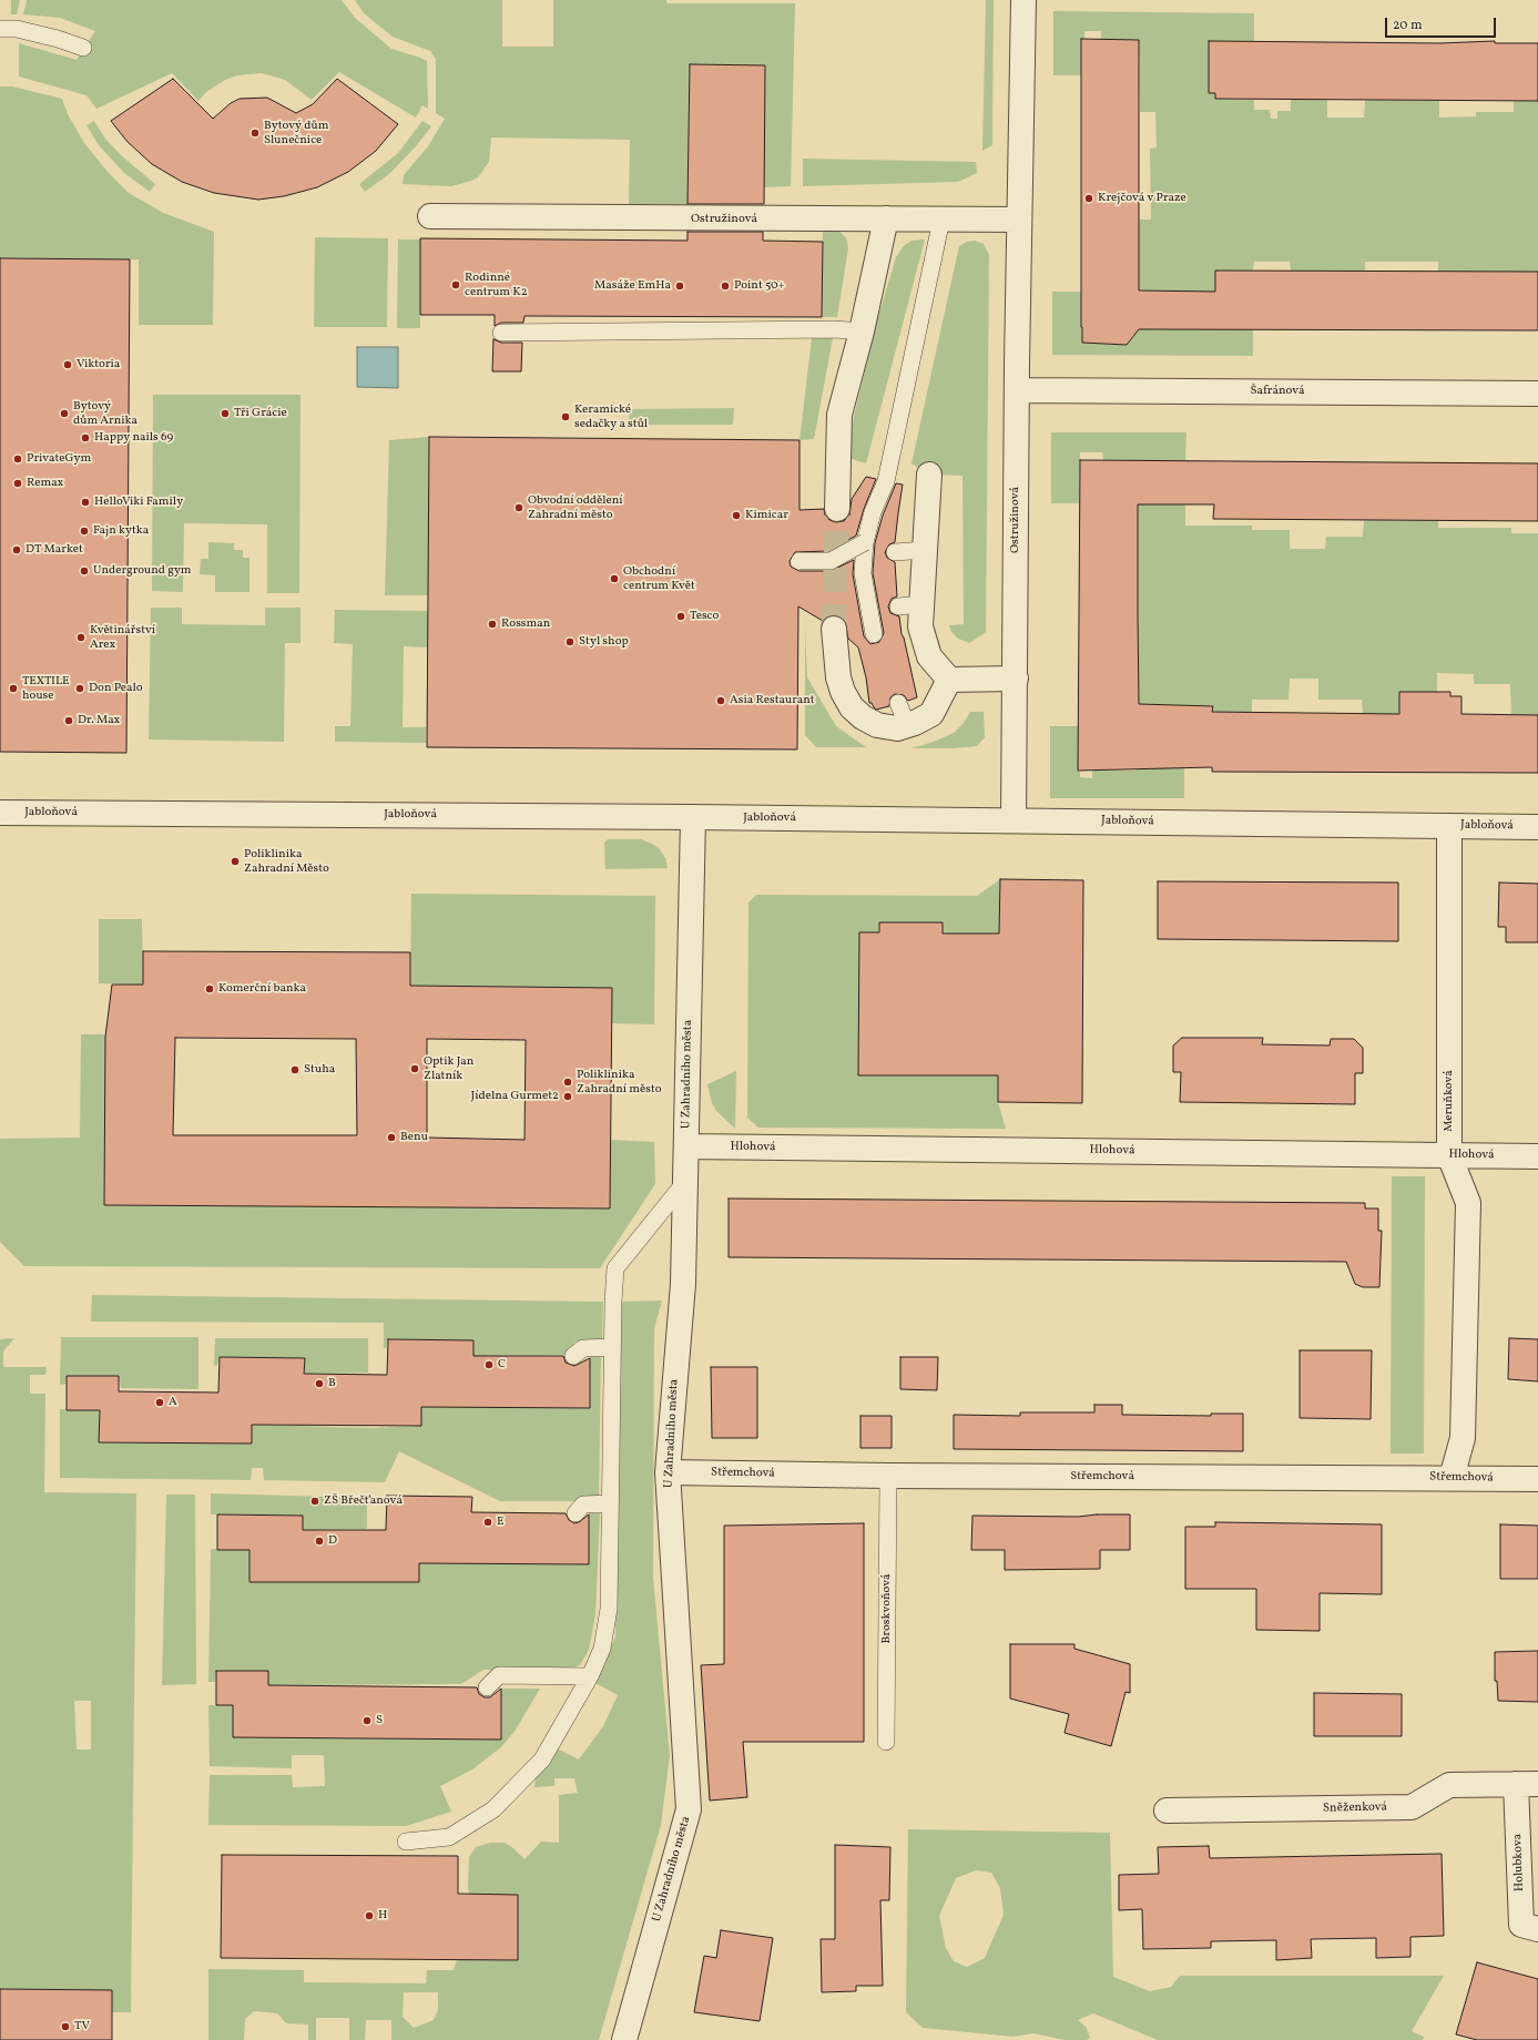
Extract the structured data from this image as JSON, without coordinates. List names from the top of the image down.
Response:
{
  "streets": {
    "street": [
      "Ostružinová",
      "Šafránová",
      "Jabloňová",
      "U Zahradního města",
      "Meruňková",
      "Hlohová",
      "Střemchová",
      "Sněženková",
      "Holubkova"
    ],
    "lane": ["Broskvoňová"]
  },
  "crossings": [
    ["Ostružinová", "Šafránová"],
    ["Ostružinová", "Jabloňová"],
    ["Jabloňová", "U Zahradního města"],
    ["Jabloňová", "Meruňková"],
    ["U Zahradního města", "Hlohová"],
    ["U Zahradního města", "Střemchová"],
    ["Meruňková", "Hlohová"],
    ["Meruňková", "Střemchová"],
    ["Střemchová", "Broskvoňová"],
    ["Sněženková", "Holubkova"]
  ],
  "places": [
    "Bytový dům Slunečnice",
    "Krejčová v Praze",
    "Rodinné centrum K2",
    "Masáže EmHa",
    "Point 50+",
    "Viktoria",
    "Bytový dům Arnika",
    "Tři Grácie",
    "Keramické sedačky a stůl",
    "Happy nails 69",
    "PrivateGym",
    "Remax",
    "HelloViki Family",
    "Obvodní oddělení Zahradní město",
    "Kimicar",
    "Fajn kytka",
    "DT Market",
    "Underground gym",
    "Obchodní centrum Květ",
    "Tesco",
    "Rossman",
    "Květinářství Arex",
    "Styl shop",
    "TEXTILE house",
    "Don Pealo",
    "Asia Restaurant",
    "Dr. Max",
    "Poliklinika Zahradní Město",
    "Komerční banka",
    "Optik Jan Zlatník",
    "Stuha",
    "Poliklinika Zahradní město",
    "Jídelna Gurmet2",
    "Benu",
    "C",
    "B",
    "A",
    "ZŠ Břečťanová",
    "E",
    "D",
    "S",
    "H",
    "TV"
  ],
  "scale_bar": "20 m"
}
